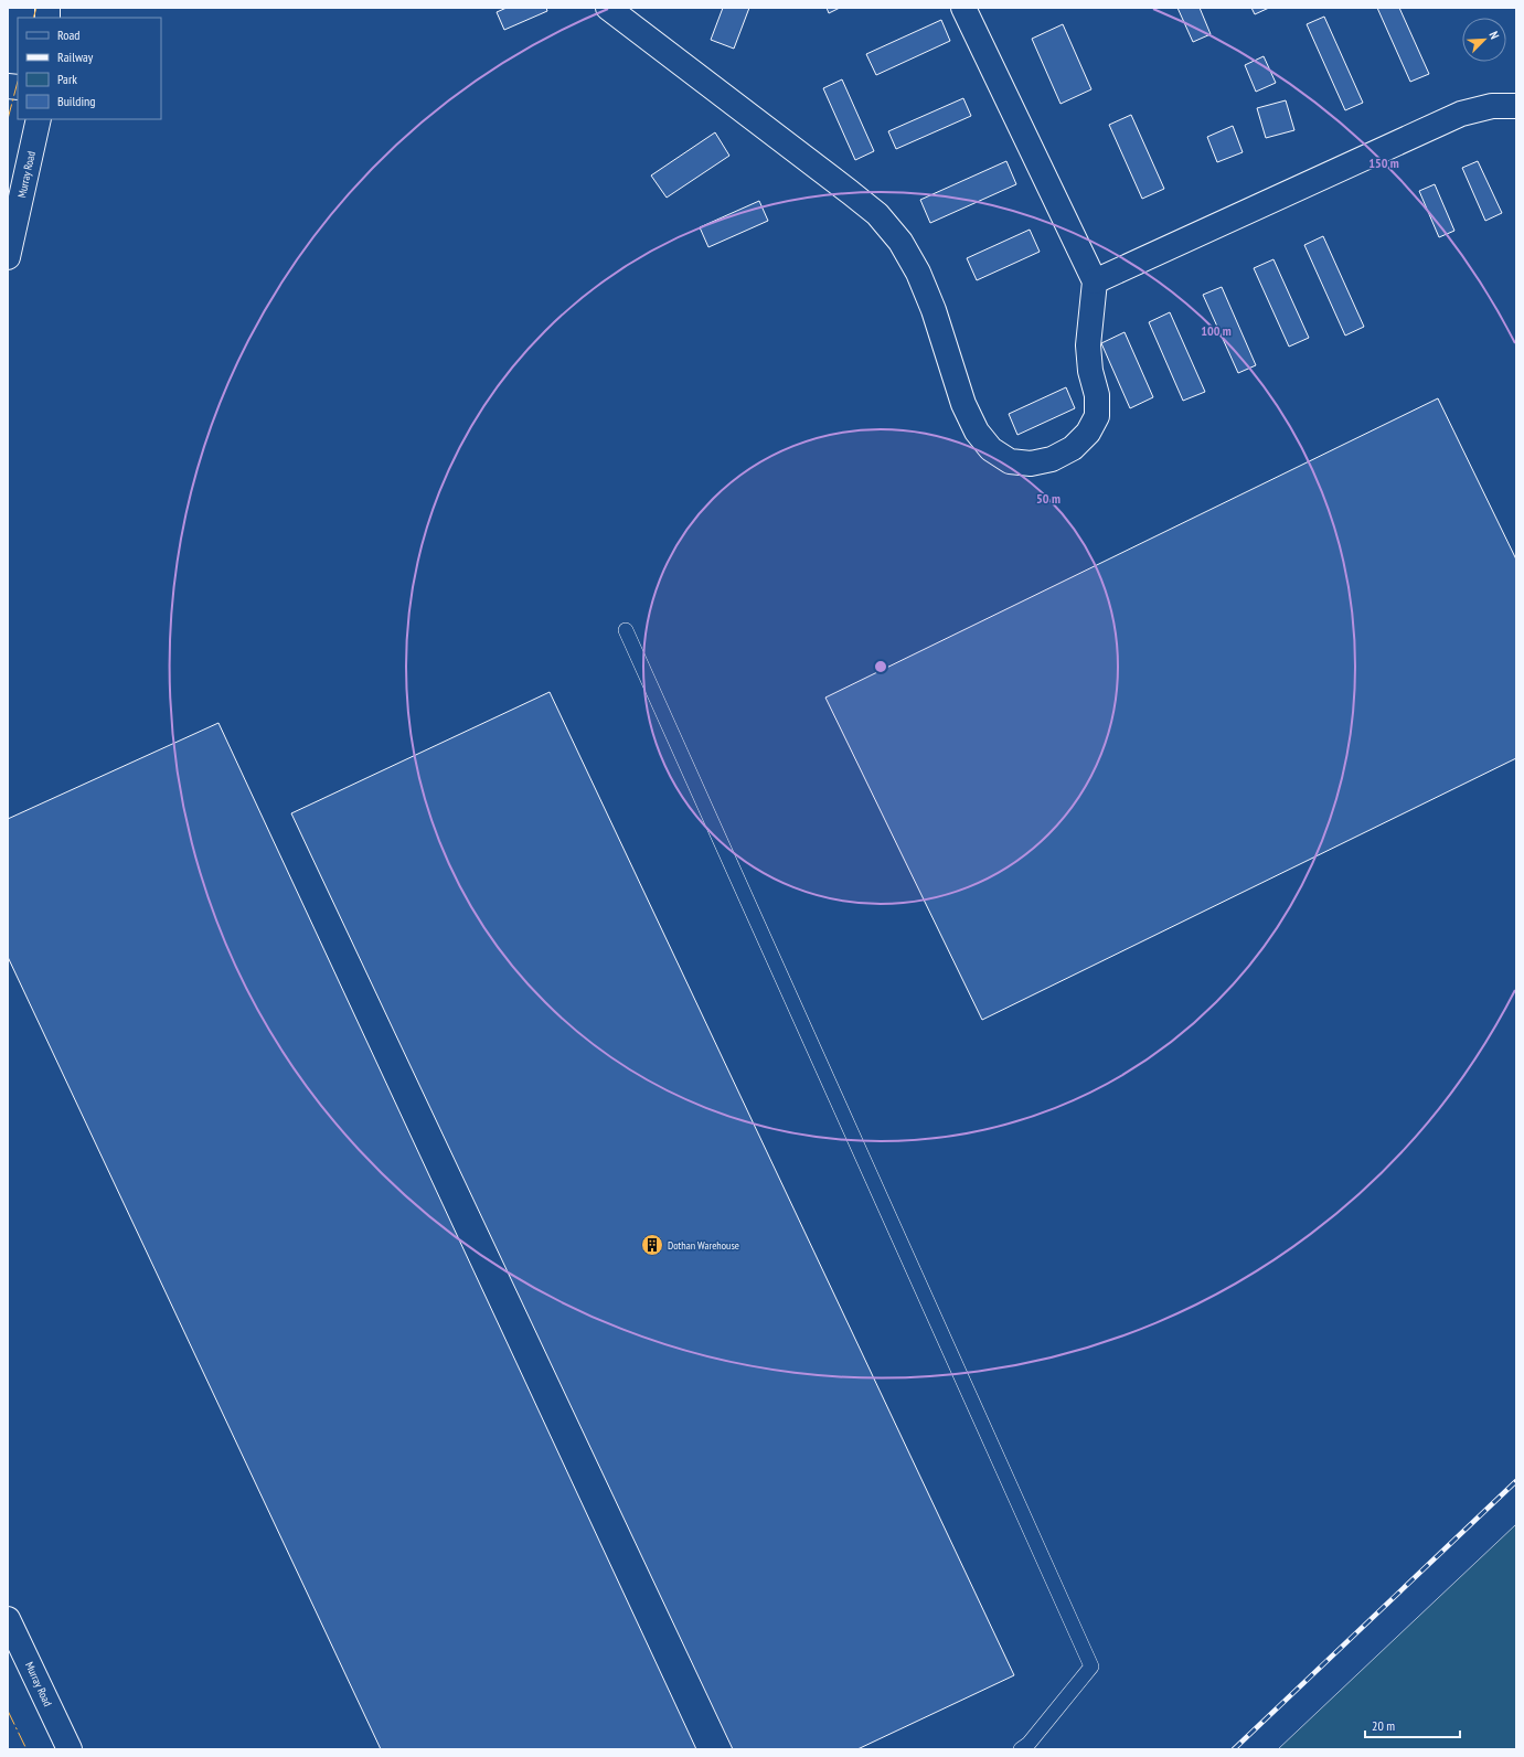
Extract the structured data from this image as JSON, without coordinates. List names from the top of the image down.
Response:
{
  "streets": {
    "street": ["Murray Road"]
  },
  "places": {
    "building": ["Dothan Warehouse"]
  },
  "legend": [
    "Road",
    "Railway",
    "Park",
    "Building"
  ],
  "scale_bar": "20 m",
  "north": "top right",
  "rings": ["150 m", "100 m", "50 m"]
}
